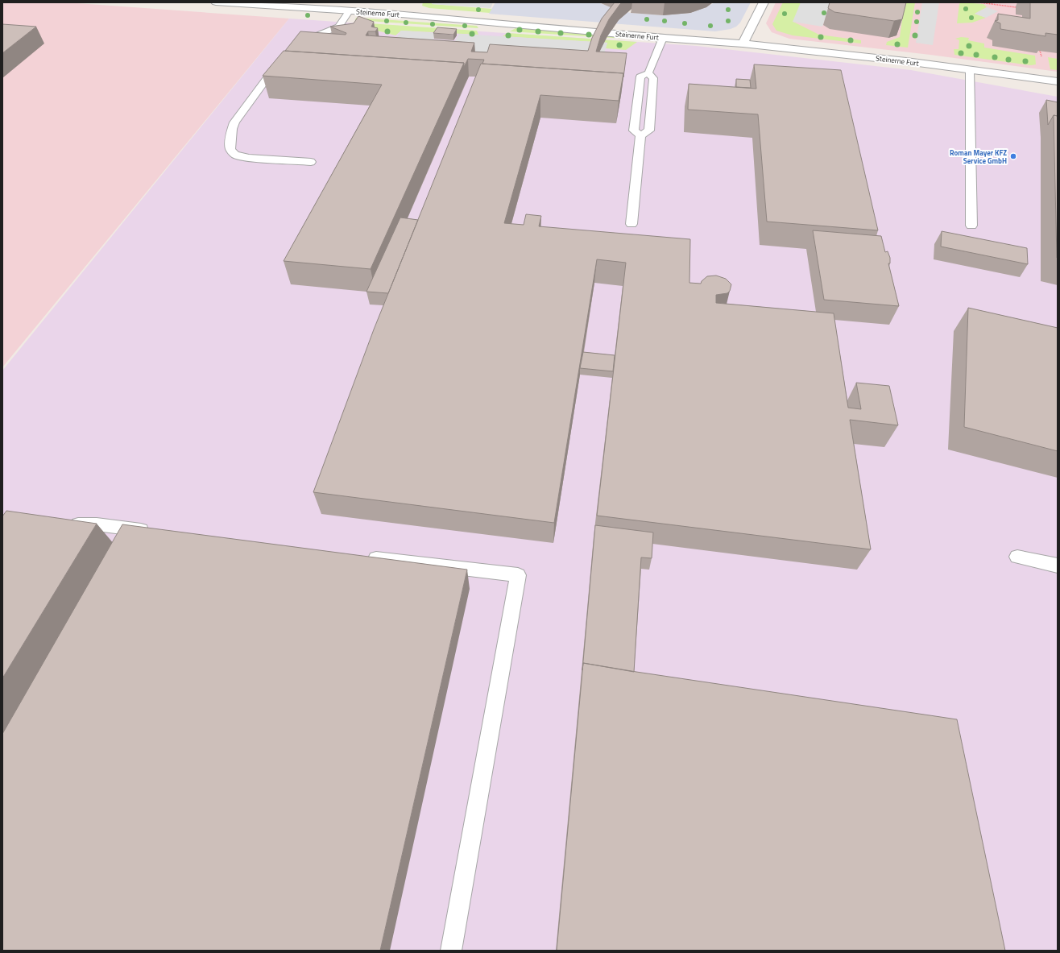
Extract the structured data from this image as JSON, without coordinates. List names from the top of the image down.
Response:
{
  "streets": {
    "street": ["Steinerne Furt"]
  },
  "places": ["Roman Mayer KFZ Service GmbH"]
}
